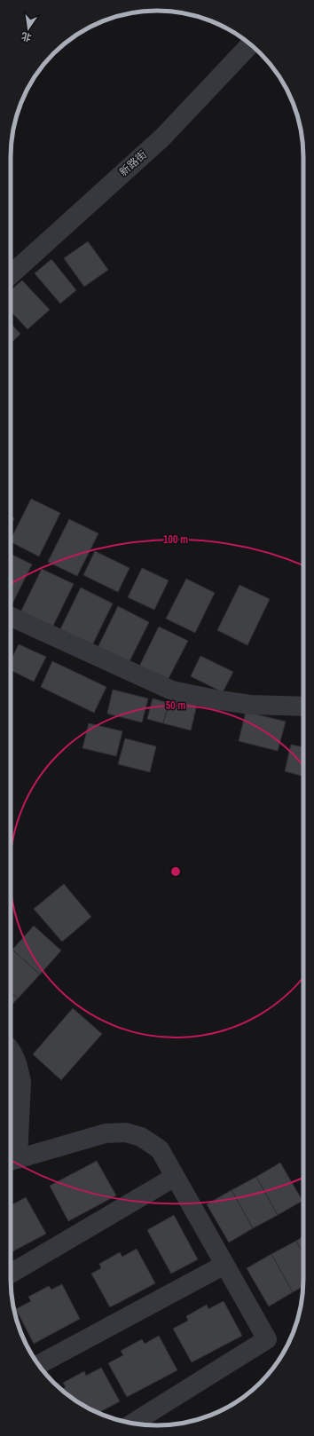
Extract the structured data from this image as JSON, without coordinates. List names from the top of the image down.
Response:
{
  "streets": {
    "street": ["新路街"]
  },
  "north": "bottom",
  "rings": ["100 m", "50 m"]
}
